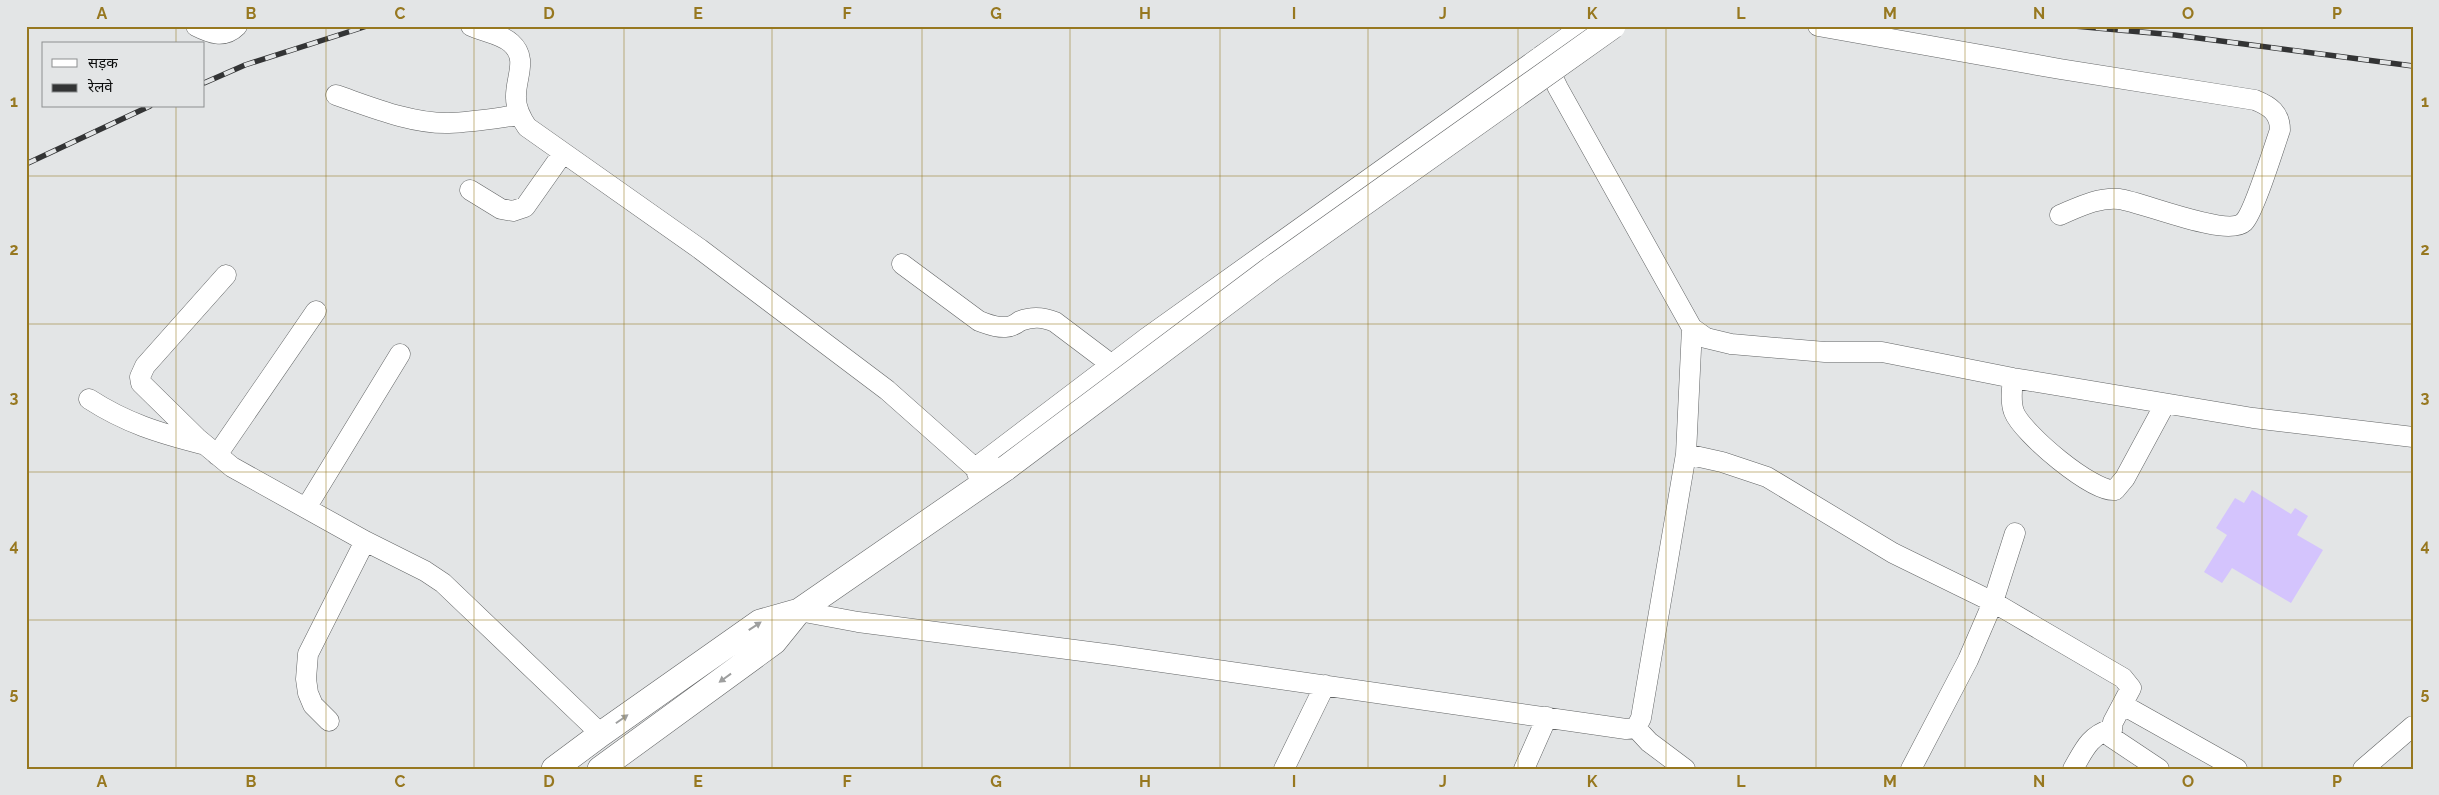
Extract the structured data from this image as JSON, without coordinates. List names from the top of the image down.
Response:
{
  "legend": ["सड़क", "रेलवे"],
  "grid": {
    "columns": [
      "A",
      "B",
      "C",
      "D",
      "E",
      "F",
      "G",
      "H",
      "I",
      "J",
      "K",
      "L",
      "M",
      "N",
      "O",
      "P"
    ],
    "rows": [
      "1",
      "2",
      "3",
      "4",
      "5"
    ]
  }
}
